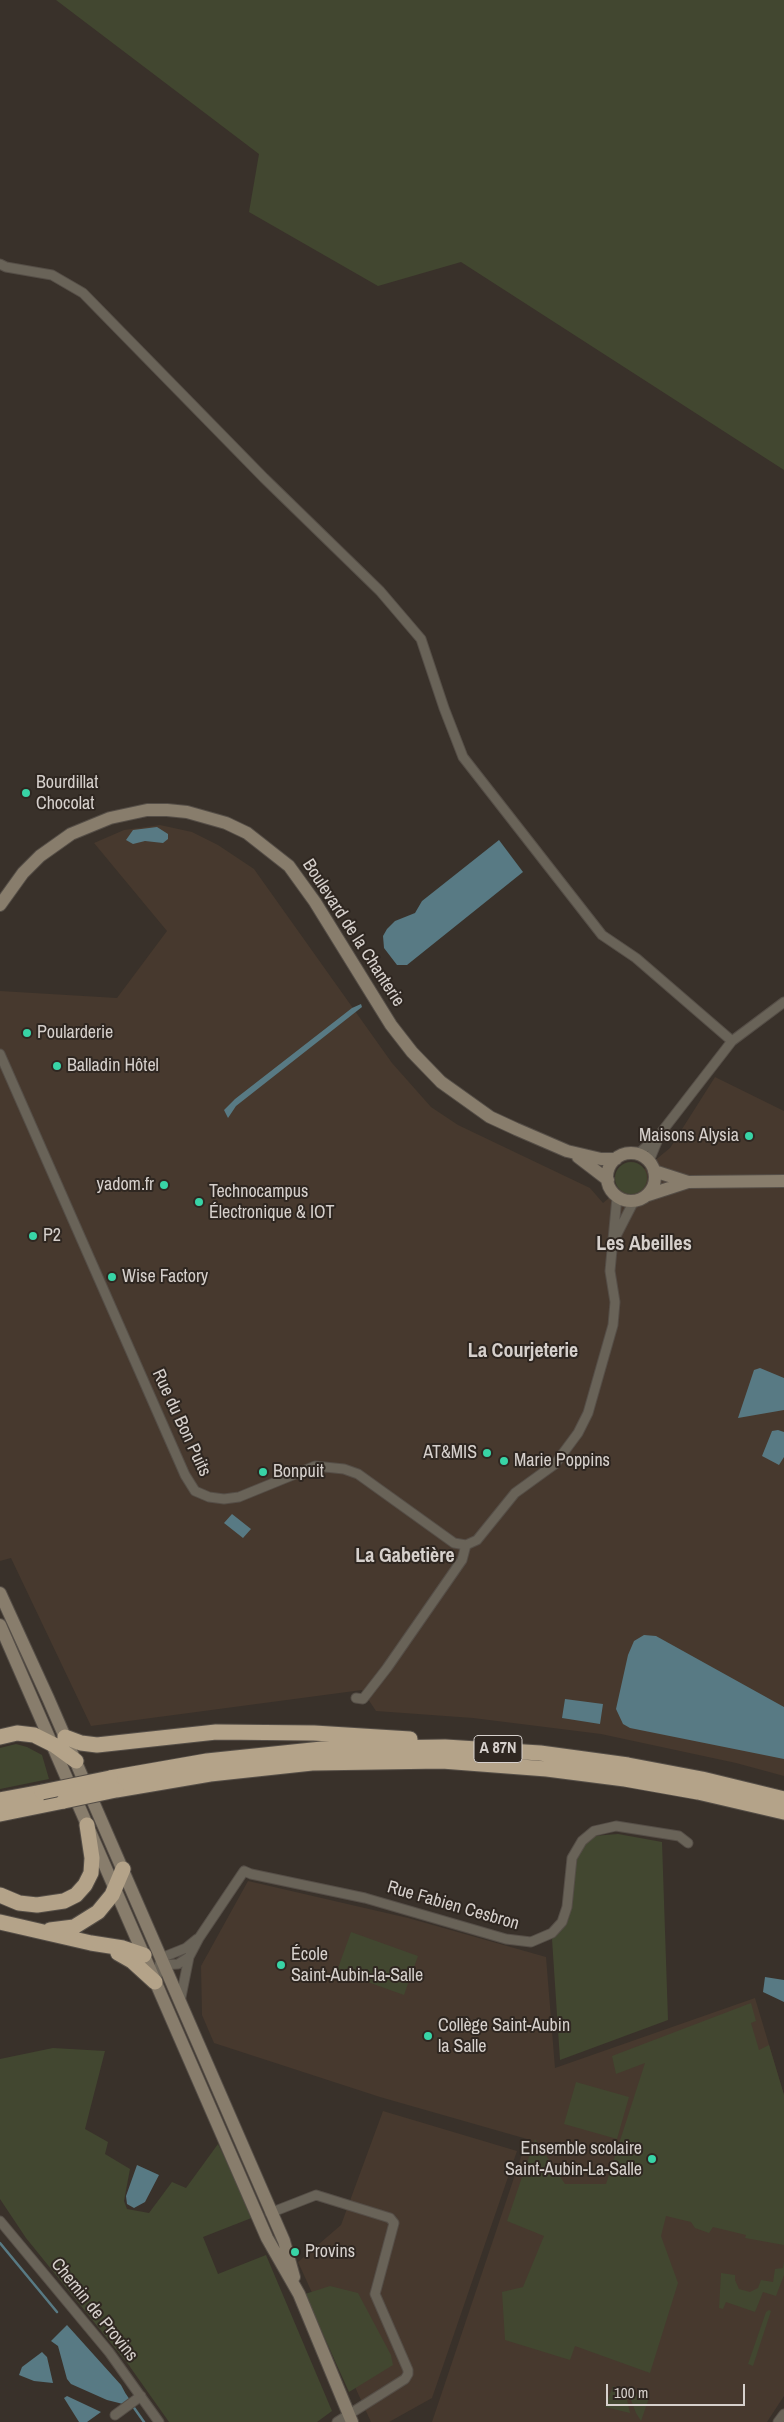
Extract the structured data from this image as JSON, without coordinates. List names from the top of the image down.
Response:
{
  "streets": {
    "highway": ["A 87N"],
    "main road": ["Boulevard de la Chanterie"],
    "street": ["Rue du Bon Puits", "Rue Fabien Cesbron", "Chemin de Provins"]
  },
  "districts": ["Les Abeilles", "La Courjeterie", "La Gabetière"],
  "places": [
    "Bourdillat Chocolat",
    "Poularderie",
    "Balladin Hôtel",
    "Maisons Alysia",
    "yadom.fr",
    "Technocampus Électronique & IOT",
    "P2",
    "Wise Factory",
    "AT&MIS",
    "Marie Poppins",
    "Bonpuit",
    "École Saint-Aubin-la-Salle",
    "Collège Saint-Aubin la Salle",
    "Ensemble scolaire Saint-Aubin-La-Salle",
    "Provins"
  ],
  "scale_bar": "100 m"
}
